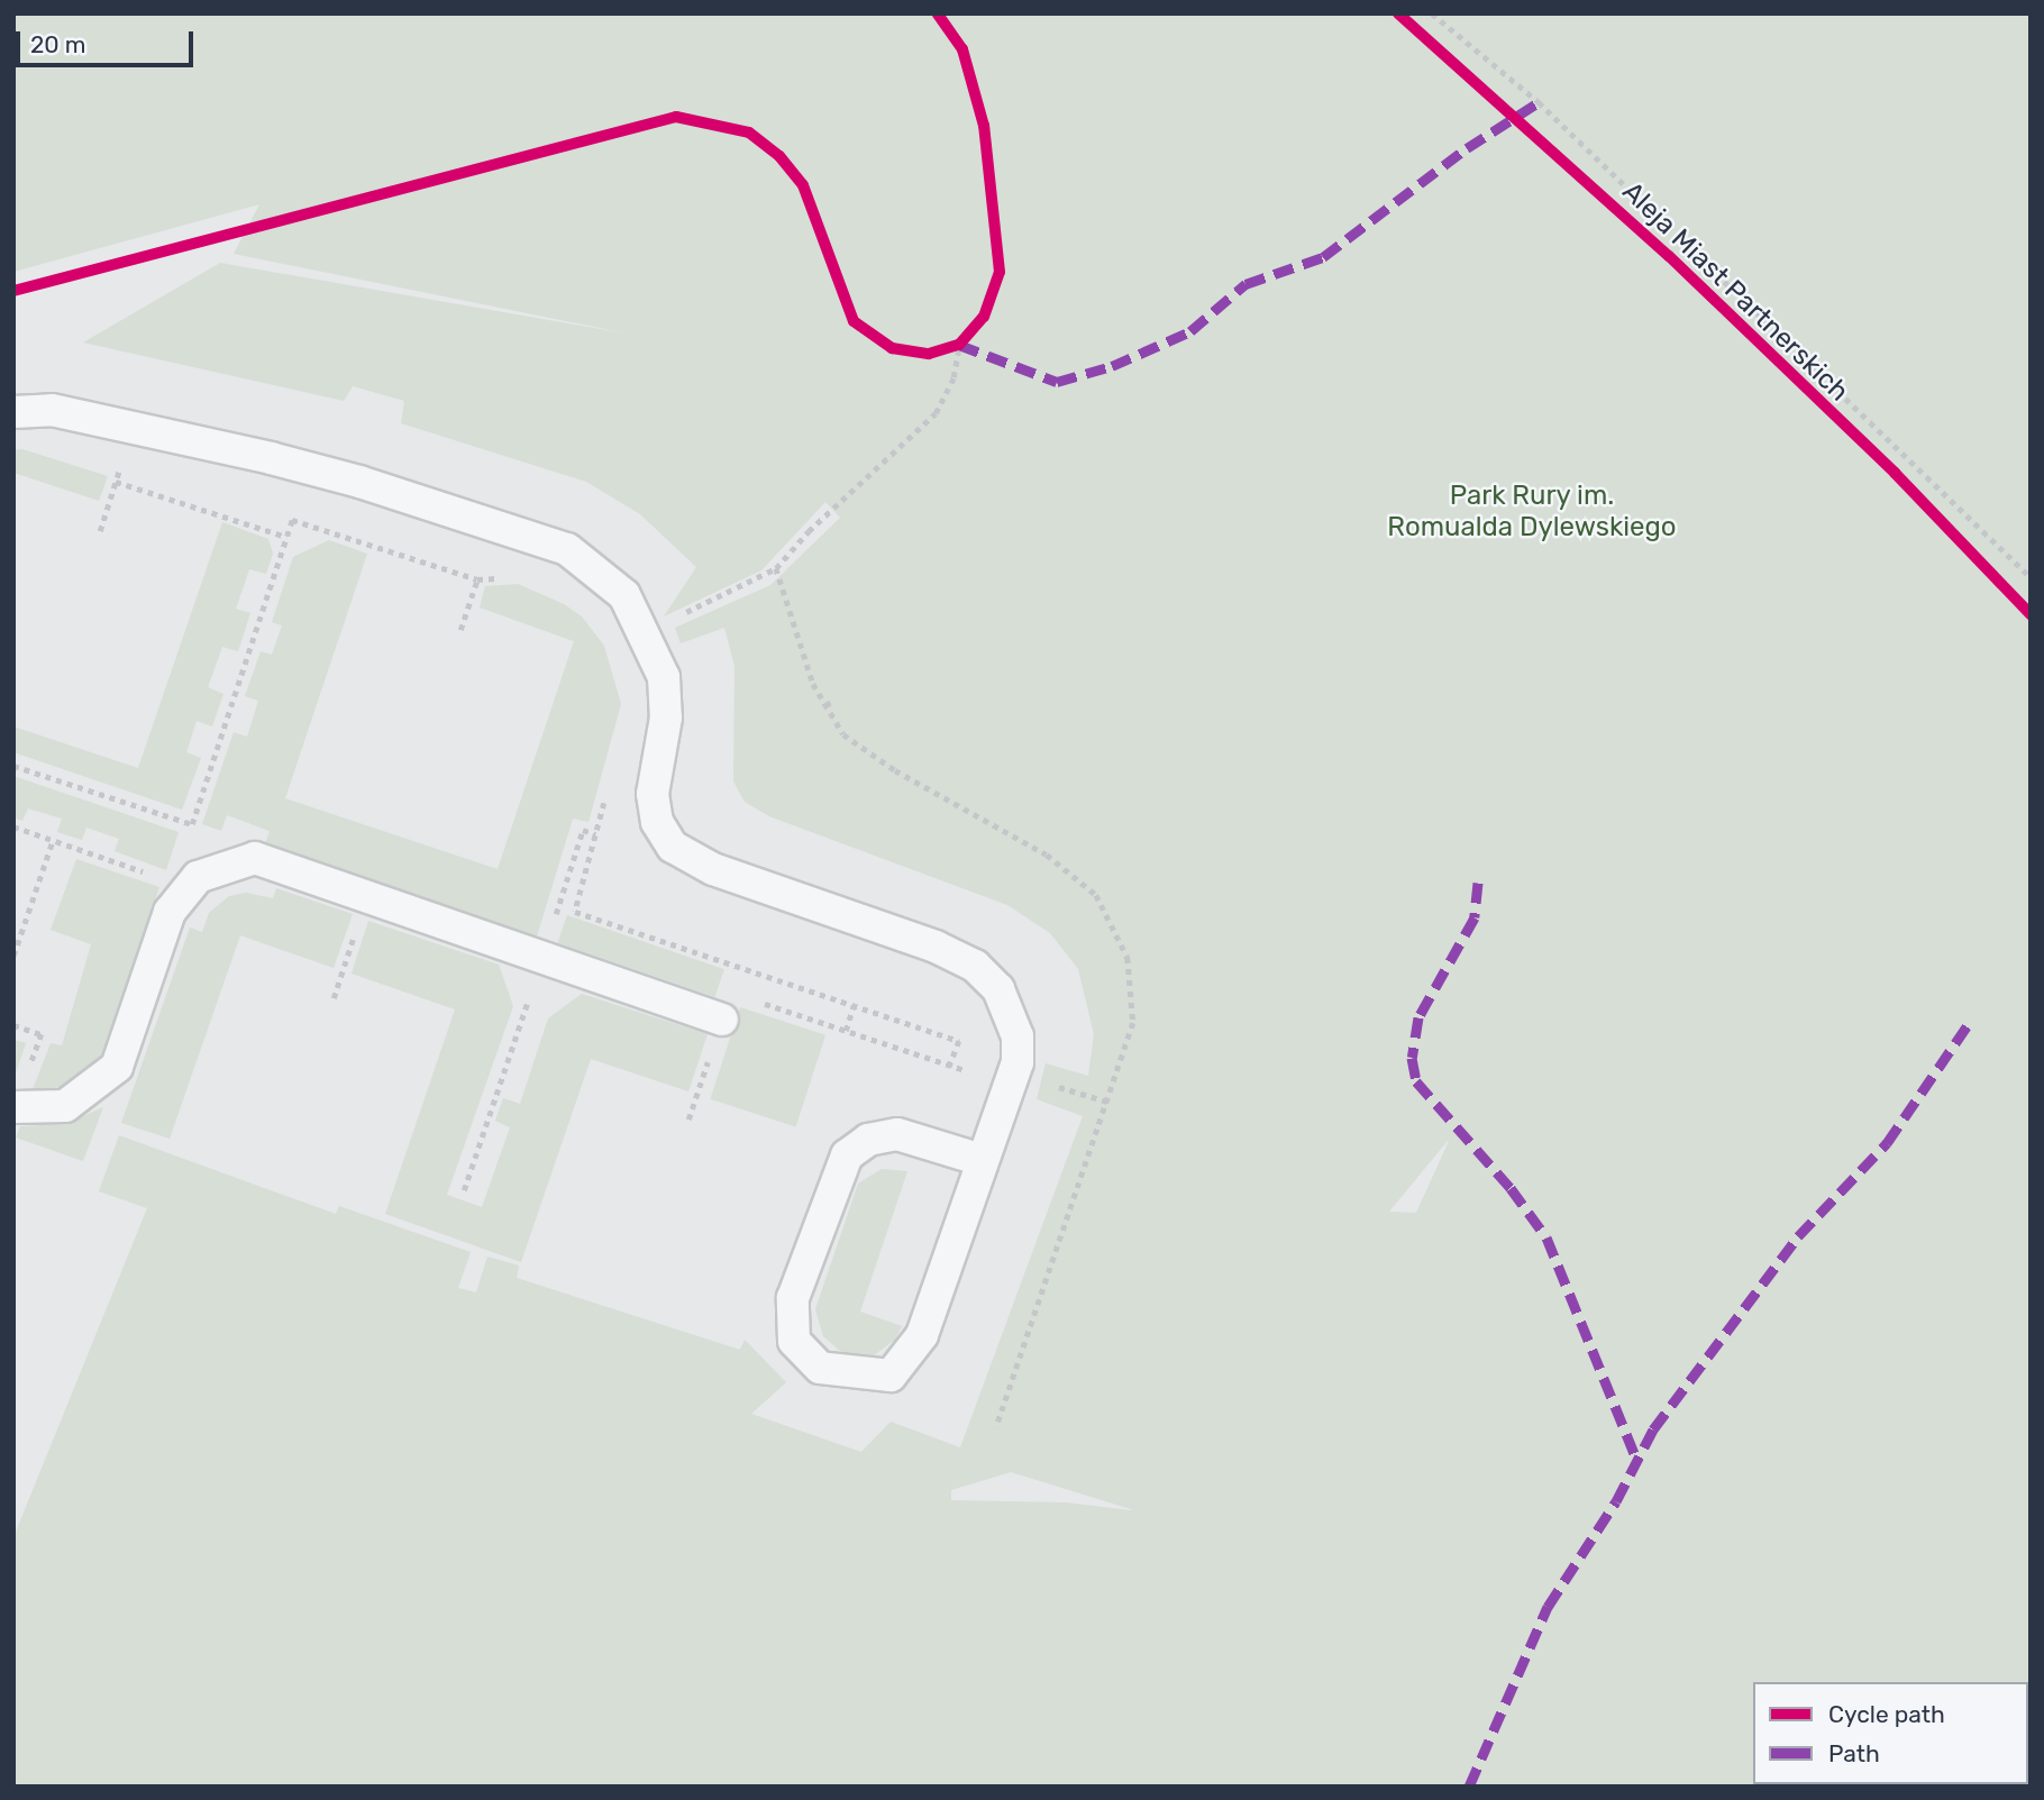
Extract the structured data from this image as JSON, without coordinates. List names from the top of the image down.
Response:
{
  "streets": {
    "cycle path": ["Aleja Miast Partnerskich"]
  },
  "parks": ["Park Rury im. Romualda Dylewskiego"],
  "legend": ["Cycle path", "Path"],
  "scale_bar": "20 m"
}
